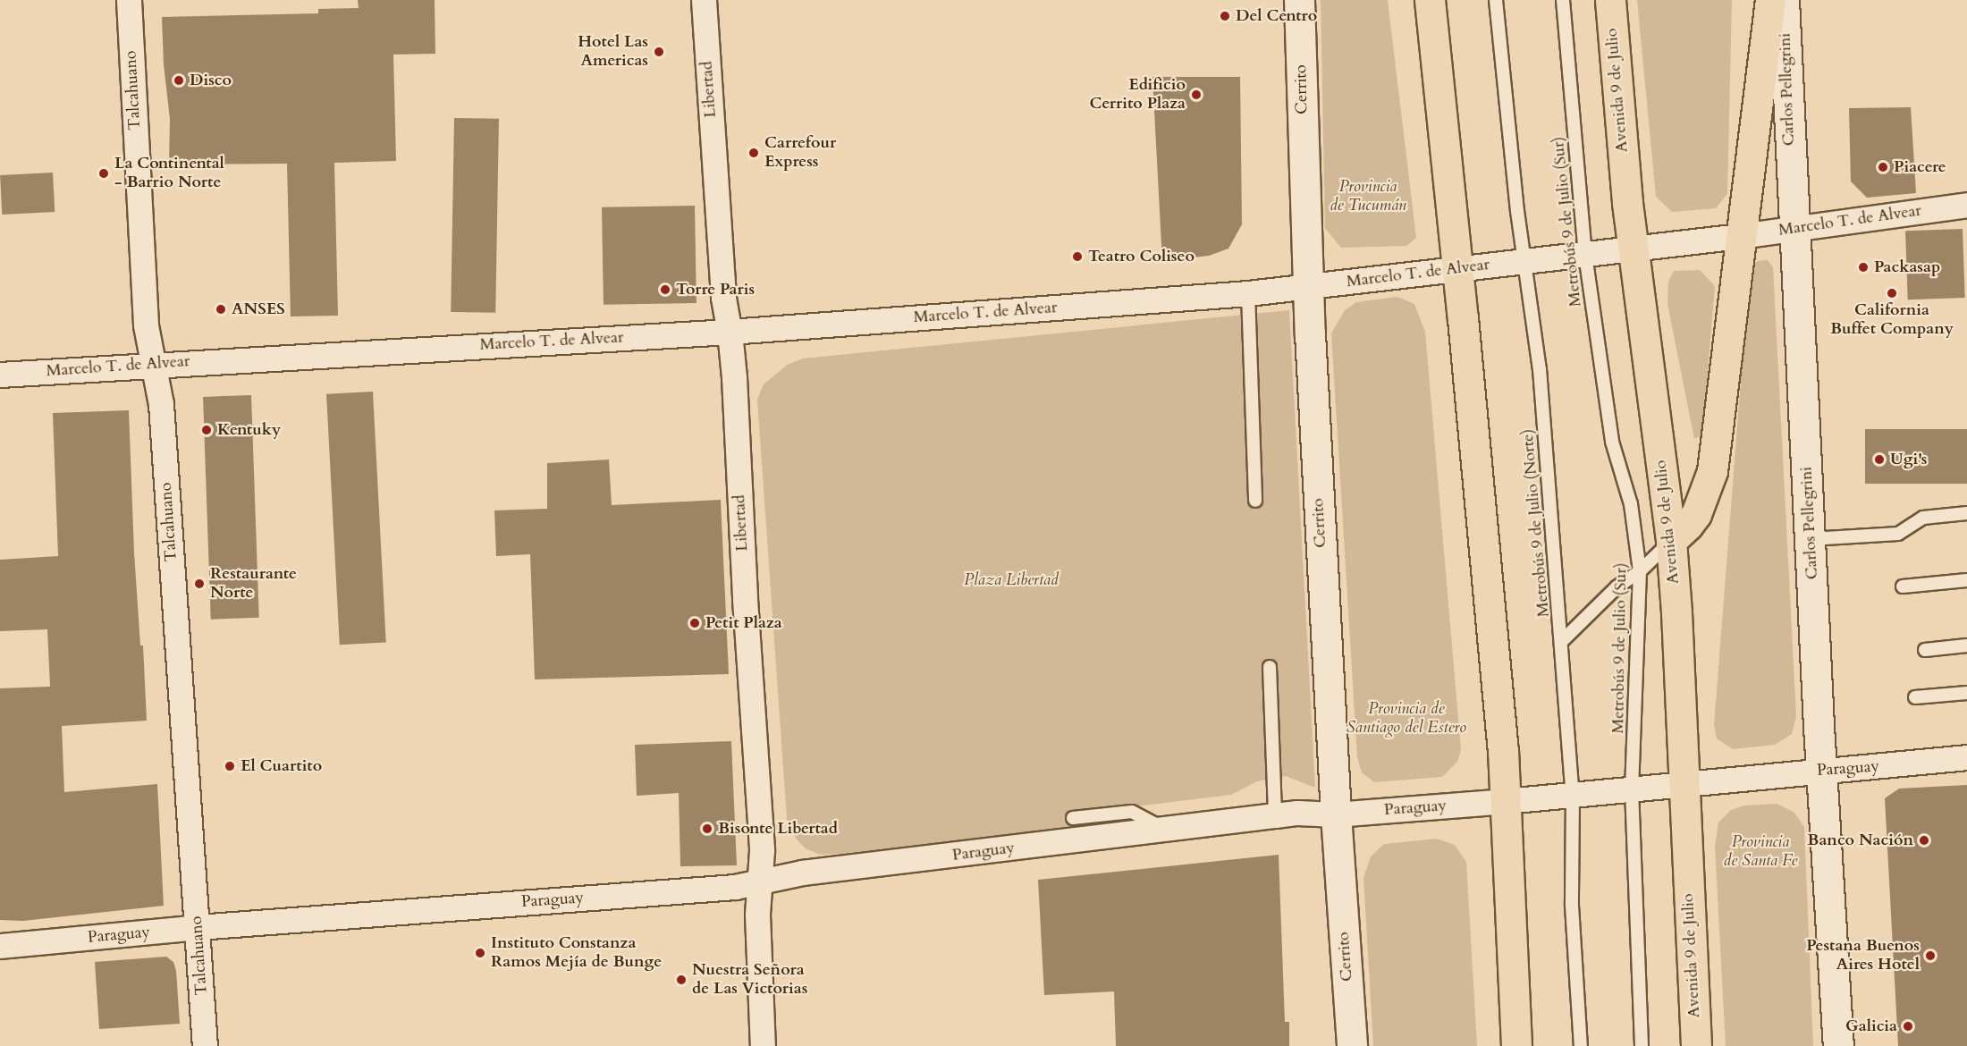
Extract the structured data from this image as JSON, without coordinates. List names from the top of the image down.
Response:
{
  "streets": {
    "highway": ["Avenida 9 de Julio"],
    "street": [
      "Libertad",
      "Cerrito",
      "Carlos Pellegrini",
      "Talcahuano",
      "Marcelo T. de Alvear",
      "Paraguay"
    ],
    "lane": ["Metrobús 9 de Julio (Sur)", "Metrobús 9 de Julio (Norte)"]
  },
  "crossings": [
    ["Libertad", "Marcelo T. de Alvear"],
    ["Libertad", "Paraguay"],
    ["Cerrito", "Marcelo T. de Alvear"],
    ["Cerrito", "Paraguay"],
    ["Carlos Pellegrini", "Marcelo T. de Alvear"],
    ["Carlos Pellegrini", "Paraguay"],
    ["Talcahuano", "Marcelo T. de Alvear"],
    ["Talcahuano", "Paraguay"],
    ["Avenida 9 de Julio", "Marcelo T. de Alvear"],
    ["Avenida 9 de Julio", "Paraguay"],
    ["Marcelo T. de Alvear", "Metrobús 9 de Julio (Sur)"],
    ["Marcelo T. de Alvear", "Metrobús 9 de Julio (Norte)"],
    ["Metrobús 9 de Julio (Sur)", "Paraguay"],
    ["Metrobús 9 de Julio (Norte)", "Paraguay"]
  ],
  "parks": [
    "Provincia de Tucumán",
    "Plaza Libertad",
    "Provincia de Santiago del Estero",
    "Provincia de Santa Fe"
  ],
  "places": [
    "Del Centro",
    "Hotel Las Americas",
    "Disco",
    "Edificio Cerrito Plaza",
    "Carrefour Express",
    "Piacere",
    "La Continental - Barrio Norte",
    "Teatro Coliseo",
    "Packasap",
    "Torre Paris",
    "California Buffet Company",
    "ANSES",
    "Kentuky",
    "Ugi's",
    "Restaurante Norte",
    "Petit Plaza",
    "El Cuartito",
    "Bisonte Libertad",
    "Banco Nación",
    "Instituto Constanza Ramos Mejía de Bunge",
    "Pestana Buenos Aires Hotel",
    "Nuestra Señora de Las Victorias",
    "Galicia"
  ]
}
